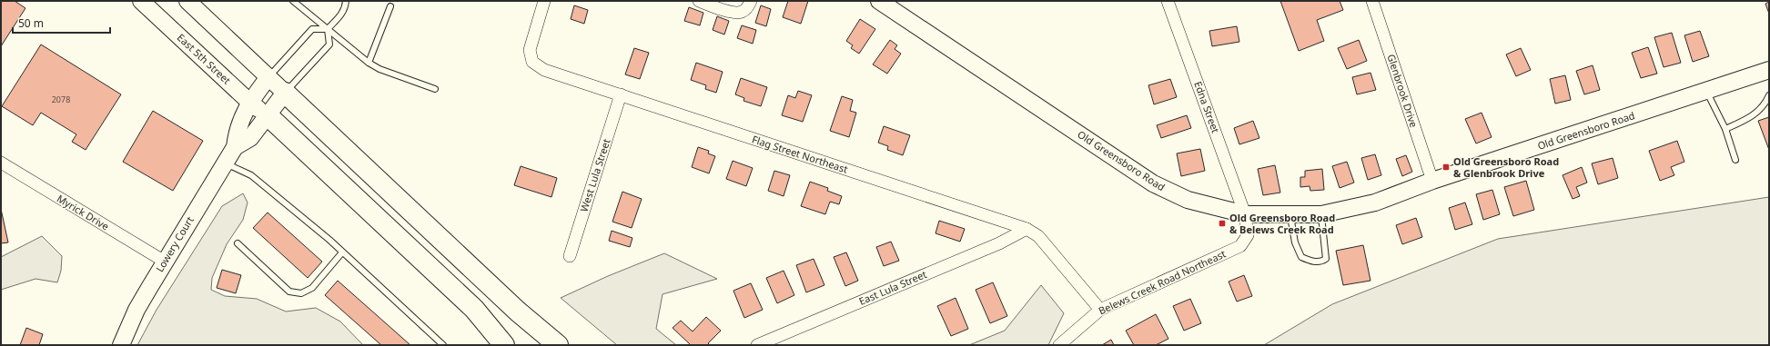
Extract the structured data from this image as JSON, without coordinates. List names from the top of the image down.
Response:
{
  "streets": {
    "street": [
      "East 5th Street",
      "Glenbrook Drive",
      "Edna Street",
      "Old Greensboro Road",
      "Flag Street Northeast",
      "West Lula Street",
      "Myrick Drive",
      "Lowery Court",
      "Belews Creek Road Northeast",
      "East Lula Street"
    ]
  },
  "crossings": [
    ["East 5th Street", "Lowery Court"],
    ["Glenbrook Drive", "Old Greensboro Road"],
    ["Edna Street", "Old Greensboro Road"],
    ["Edna Street", "Belews Creek Road Northeast"],
    ["Old Greensboro Road", "Belews Creek Road Northeast"],
    ["Flag Street Northeast", "West Lula Street"],
    ["Flag Street Northeast", "Belews Creek Road Northeast"],
    ["Flag Street Northeast", "East Lula Street"],
    ["Myrick Drive", "Lowery Court"]
  ],
  "places": {
    "transit": ["Old Greensboro Road & Glenbrook Drive", "Old Greensboro Road & Belews Creek Road"]
  },
  "house_numbers": ["2078"],
  "scale_bar": "50 m"
}
